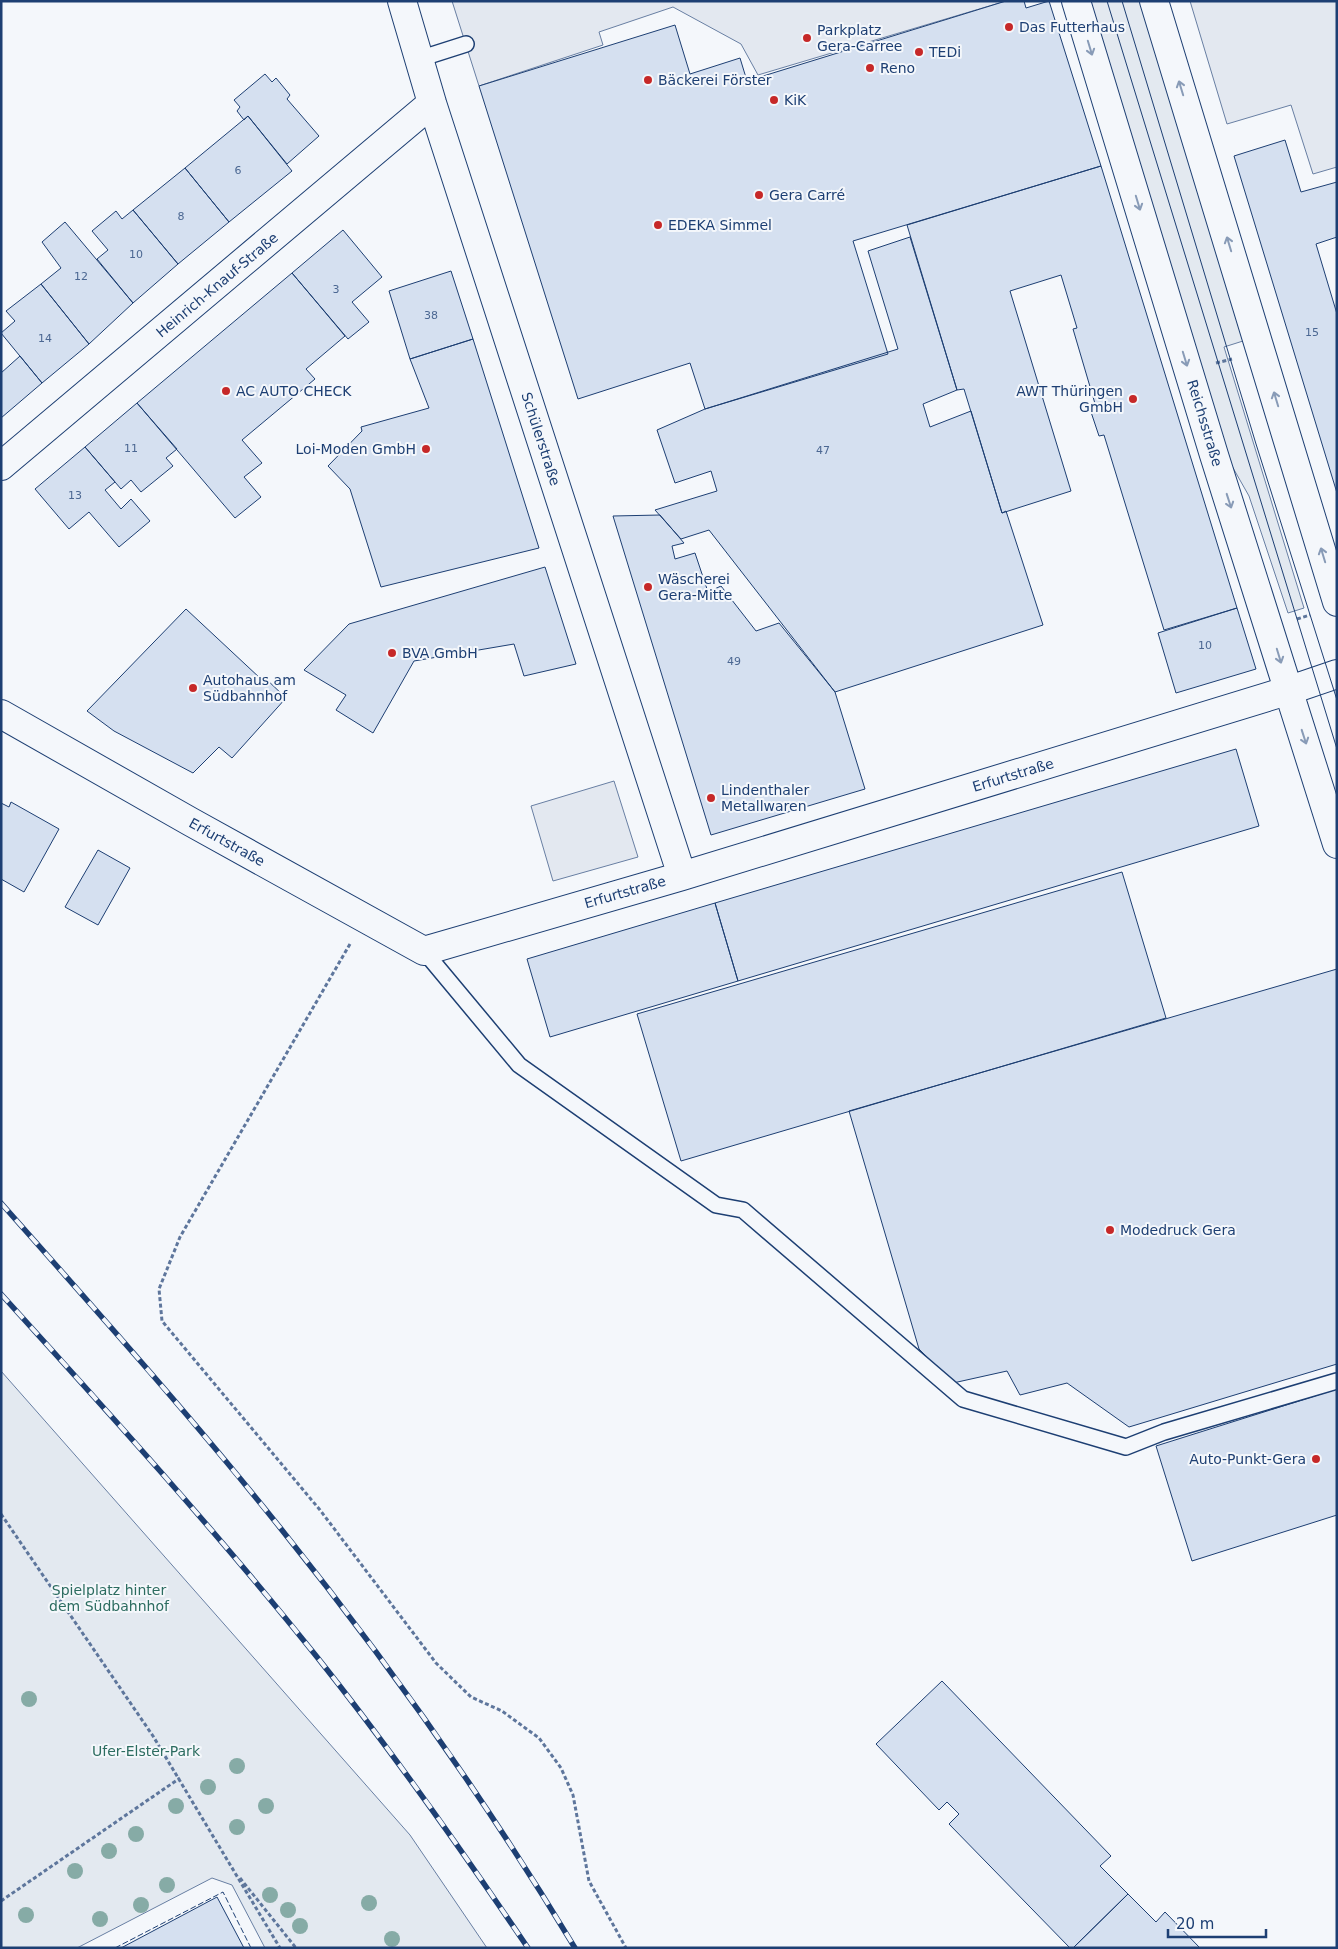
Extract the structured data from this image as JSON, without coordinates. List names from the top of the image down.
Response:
{
  "streets": {
    "street": [
      "Heinrich-Knauf-Straße",
      "Reichsstraße",
      "Schülerstraße",
      "Erfurtstraße"
    ]
  },
  "crossings": [
    ["Heinrich-Knauf-Straße", "Schülerstraße"],
    ["Reichsstraße", "Erfurtstraße"],
    ["Schülerstraße", "Erfurtstraße"]
  ],
  "parks": ["Spielplatz hinter dem Südbahnhof", "Ufer-Elster-Park"],
  "places": [
    "Das Futterhaus",
    "Parkplatz Gera-Carree",
    "TEDi",
    "Reno",
    "Bäckerei Förster",
    "KiK",
    "Gera Carré",
    "EDEKA Simmel",
    "AC AUTO CHECK",
    "AWT Thüringen GmbH",
    "Loi-Moden GmbH",
    "Wäscherei Gera-Mitte",
    "BVA GmbH",
    "Autohaus am Südbahnhof",
    "Lindenthaler Metallwaren",
    "Modedruck Gera",
    "Auto-Punkt-Gera"
  ],
  "house_numbers": [
    "6",
    "8",
    "10",
    "12",
    "3",
    "38",
    "15",
    "14",
    "11",
    "47",
    "13",
    "10",
    "49"
  ],
  "scale_bar": "20 m"
}
